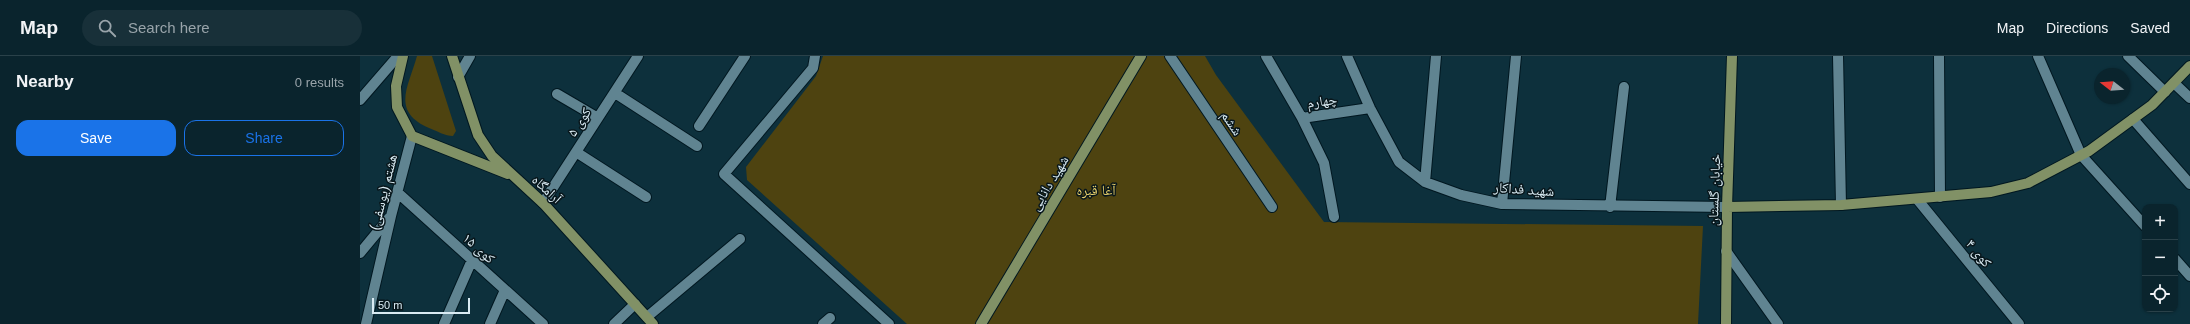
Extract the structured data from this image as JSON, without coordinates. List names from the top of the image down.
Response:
{
  "streets": {
    "street": [
      "چهارم",
      "کوی ۵",
      "ششم",
      "شهید دانایی",
      "آرامگاه",
      "شهید فداکار",
      "خیابان گلستان",
      "هشتم (یوسفی)",
      "کوی ۱۵",
      "کوی ۴"
    ]
  },
  "crossings": [
    ["چهارم", "شهید فداکار"],
    ["کوی ۵", "آرامگاه"],
    ["شهید فداکار", "خیابان گلستان"],
    ["هشتم (یوسفی)", "کوی ۱۵"]
  ],
  "parks": ["آغا قبره"],
  "scale_bar": "50 m",
  "north": "left",
  "page": {
    "header": "Map",
    "search": "Search here",
    "nav": ["Map", "Directions", "Saved"],
    "heading": ["Nearby", "0 results"],
    "buttons": ["Save", "Share"],
    "map_buttons": ["+", "−"],
    "scale": "50 m"
  }
}
